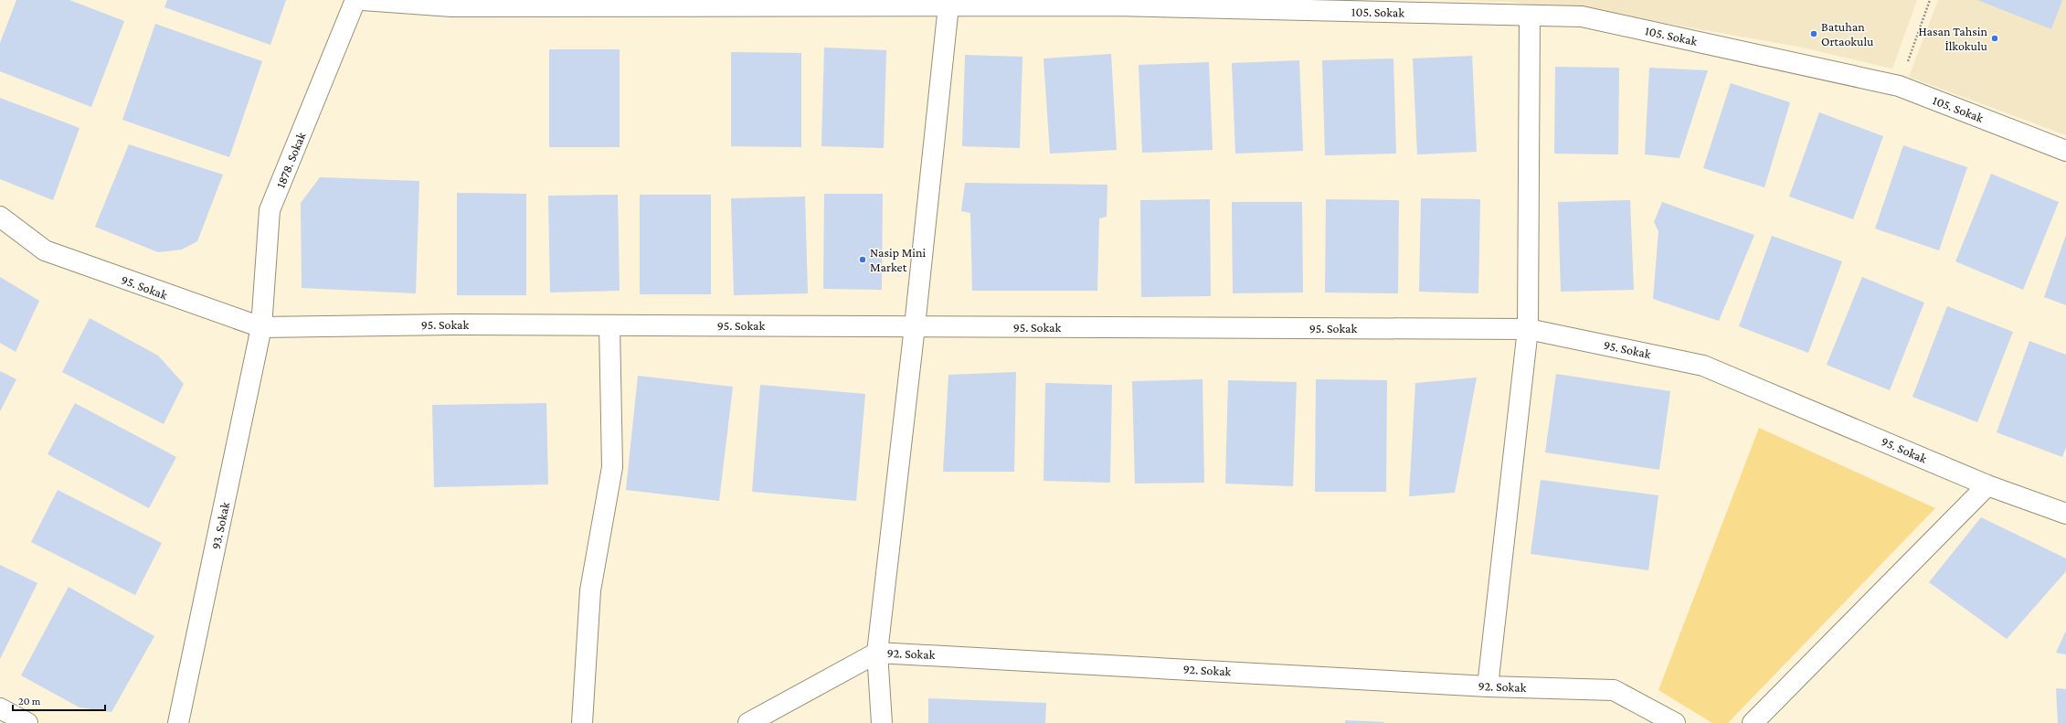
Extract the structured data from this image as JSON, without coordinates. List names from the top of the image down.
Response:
{
  "streets": {
    "street": [
      "105. Sokak",
      "1878. Sokak",
      "95. Sokak",
      "93. Sokak",
      "92. Sokak"
    ]
  },
  "crossings": [
    ["1878. Sokak", "95. Sokak"],
    ["1878. Sokak", "93. Sokak"],
    ["95. Sokak", "93. Sokak"]
  ],
  "places": ["Batuhan Ortaokulu", "Hasan Tahsin İlkokulu", "Nasip Mini Market"],
  "scale_bar": "20 m"
}
